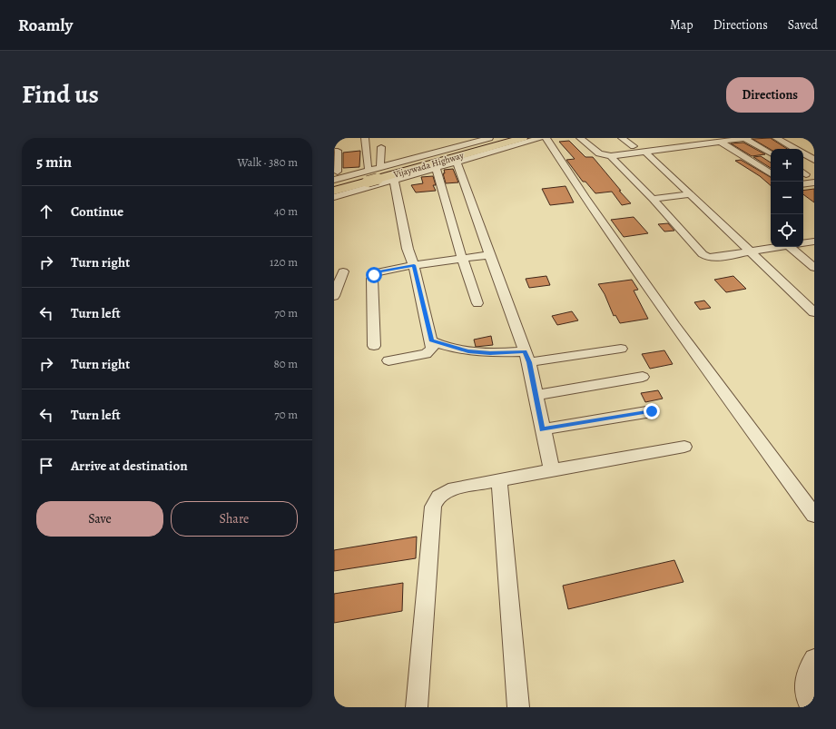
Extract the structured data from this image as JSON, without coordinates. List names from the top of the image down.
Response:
{
  "streets": {
    "highway": ["Vijaywada Highway"]
  },
  "page": {
    "header": "Roamly",
    "nav": ["Map", "Directions", "Saved"],
    "title": "Find us",
    "buttons": [
      "Directions",
      ["Save", "Share"]
    ],
    "heading": ["5 min", "Walk · 380 m"],
    "map_buttons": ["+", "−"],
    "list": [
      ["Continue", "40 m"],
      ["Turn right", "120 m"],
      ["Turn left", "70 m"],
      ["Turn right", "80 m"],
      ["Turn left", "70 m"],
      "Arrive at destination"
    ]
  }
}
